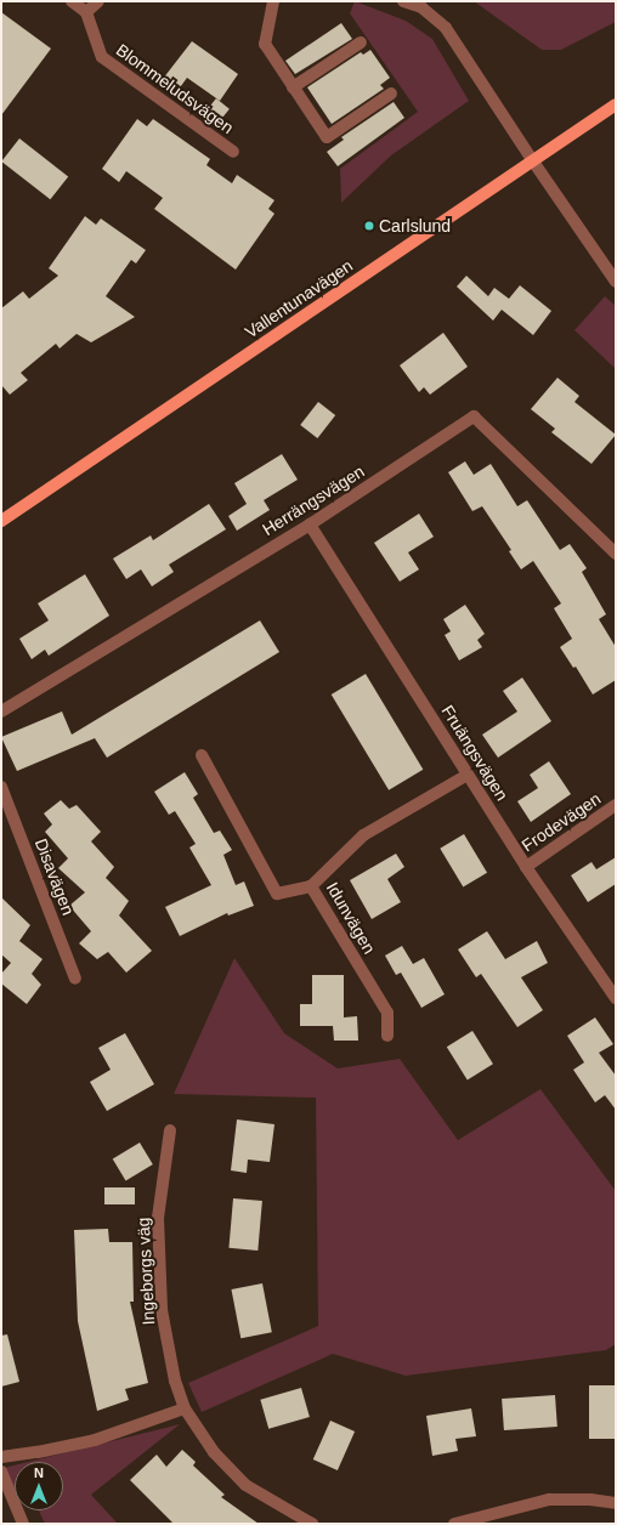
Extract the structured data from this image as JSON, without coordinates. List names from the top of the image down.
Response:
{
  "streets": {
    "main road": ["Vallentunavägen"],
    "street": [
      "Blommeludsvägen",
      "Herrängsvägen",
      "Fruängsvägen",
      "Frodevägen",
      "Disavägen",
      "Idunvägen",
      "Ingeborgs väg"
    ]
  },
  "crossings": [
    ["Herrängsvägen", "Fruängsvägen"],
    ["Fruängsvägen", "Frodevägen"],
    ["Fruängsvägen", "Idunvägen"]
  ],
  "places": ["Carlslund"],
  "north": "top"
}
